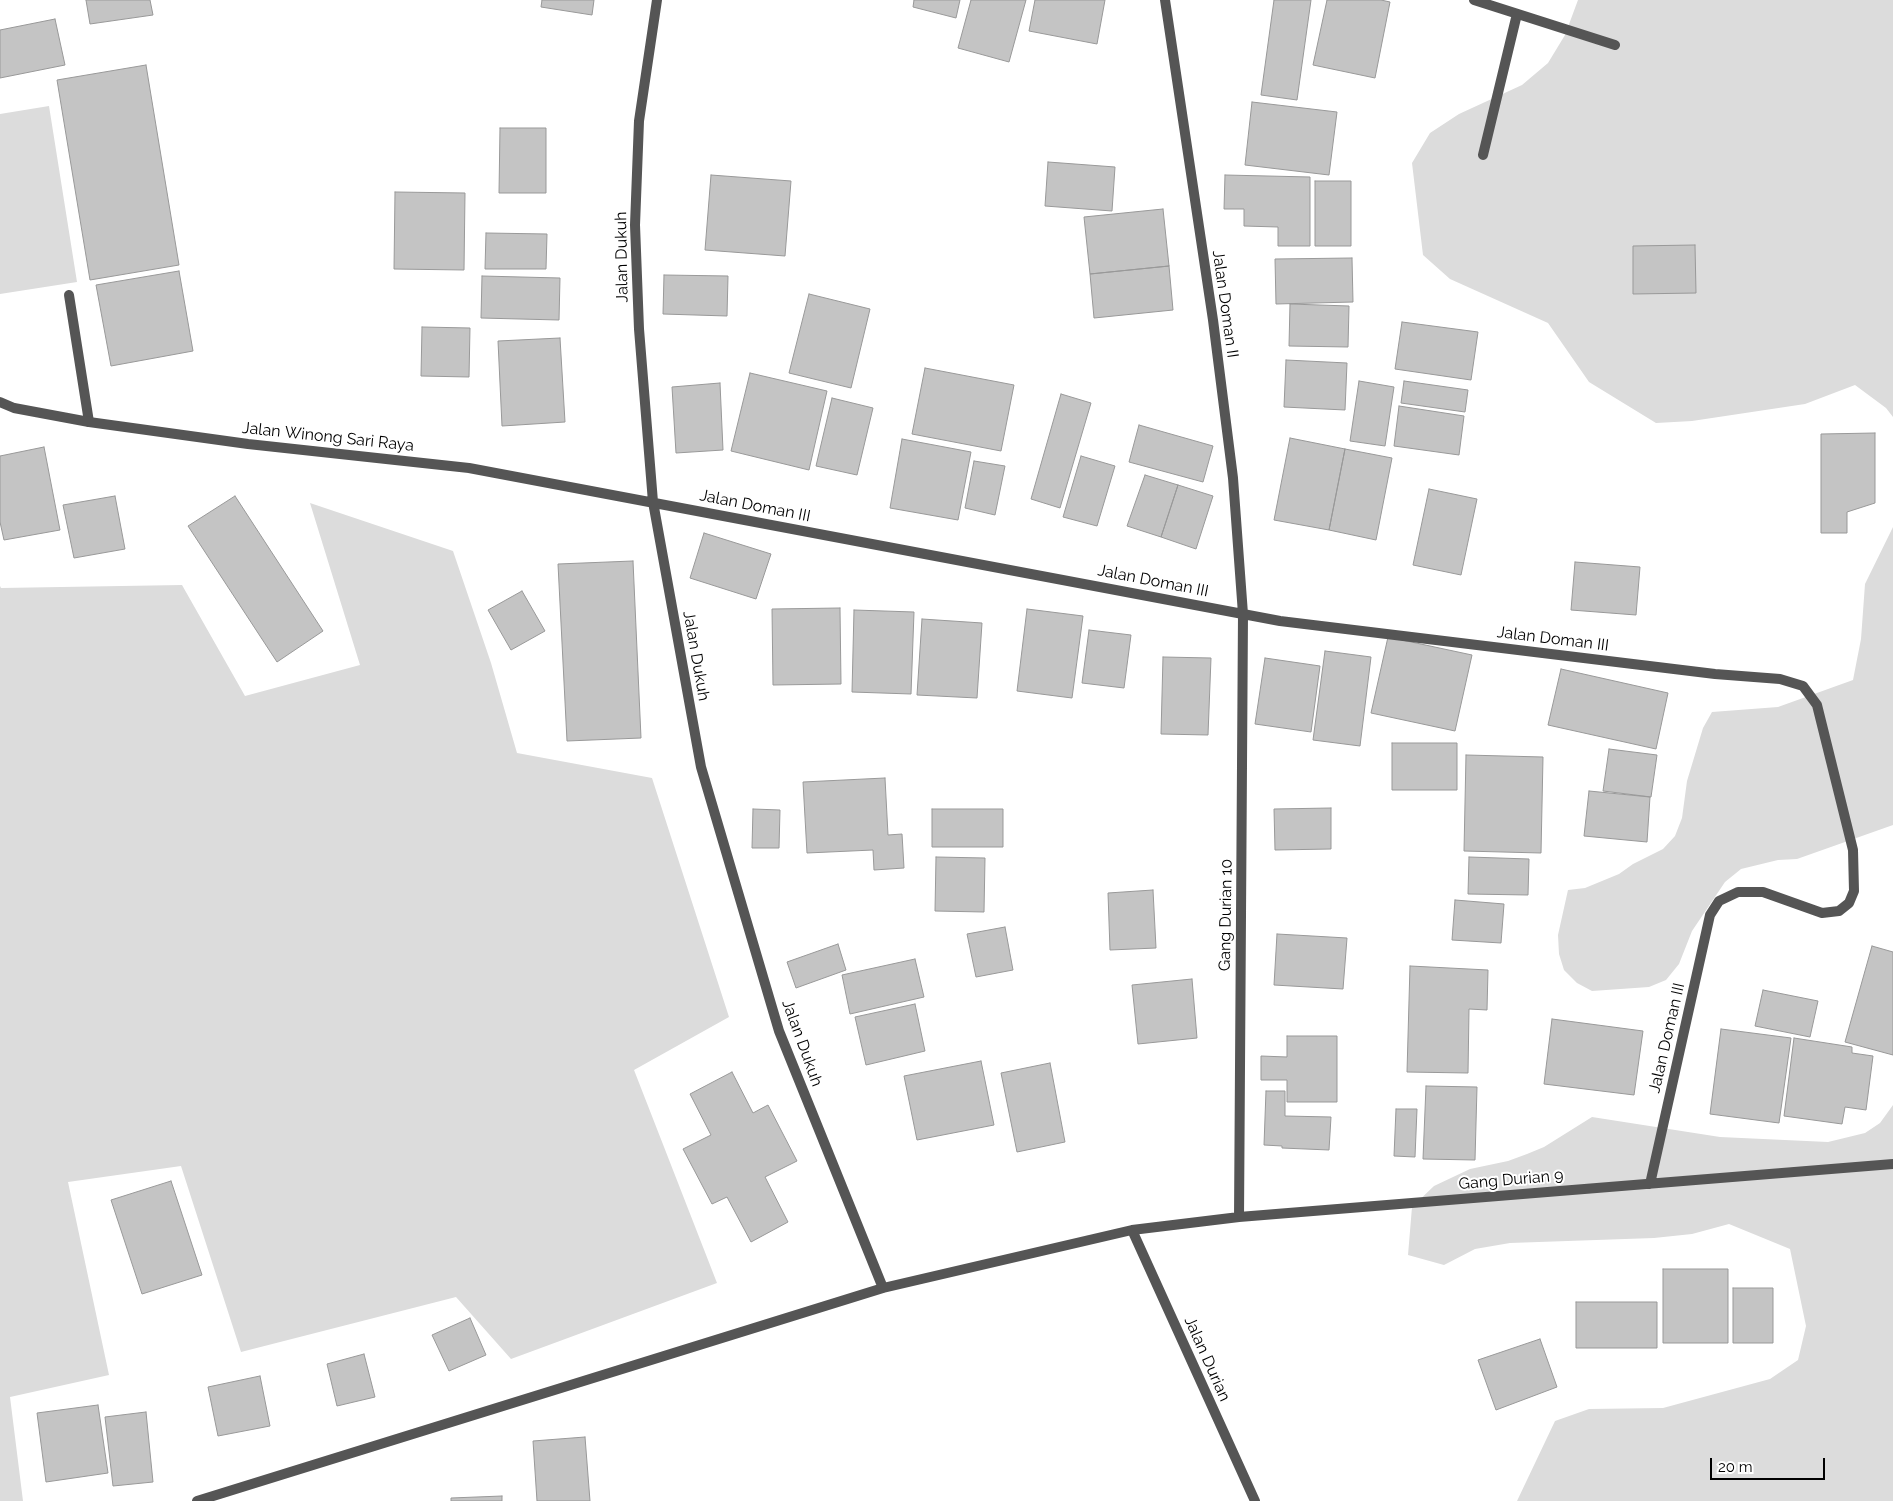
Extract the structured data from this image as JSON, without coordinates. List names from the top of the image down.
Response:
{
  "streets": {
    "street": [
      "Jalan Dukuh",
      "Jalan Doman II",
      "Jalan Winong Sari Raya",
      "Jalan Doman III",
      "Gang Durian 10",
      "Gang Durian 9",
      "Jalan Durian"
    ]
  },
  "crossings": [
    ["Jalan Dukuh", "Jalan Winong Sari Raya"],
    ["Jalan Dukuh", "Jalan Doman III"],
    ["Jalan Dukuh", "Gang Durian 9"],
    ["Jalan Doman II", "Jalan Doman III"],
    ["Jalan Doman II", "Gang Durian 10"],
    ["Jalan Winong Sari Raya", "Jalan Doman III"],
    ["Jalan Doman III", "Gang Durian 10"],
    ["Jalan Doman III", "Gang Durian 9"],
    ["Gang Durian 10", "Gang Durian 9"],
    ["Gang Durian 9", "Jalan Durian"]
  ],
  "scale_bar": "20 m"
}
